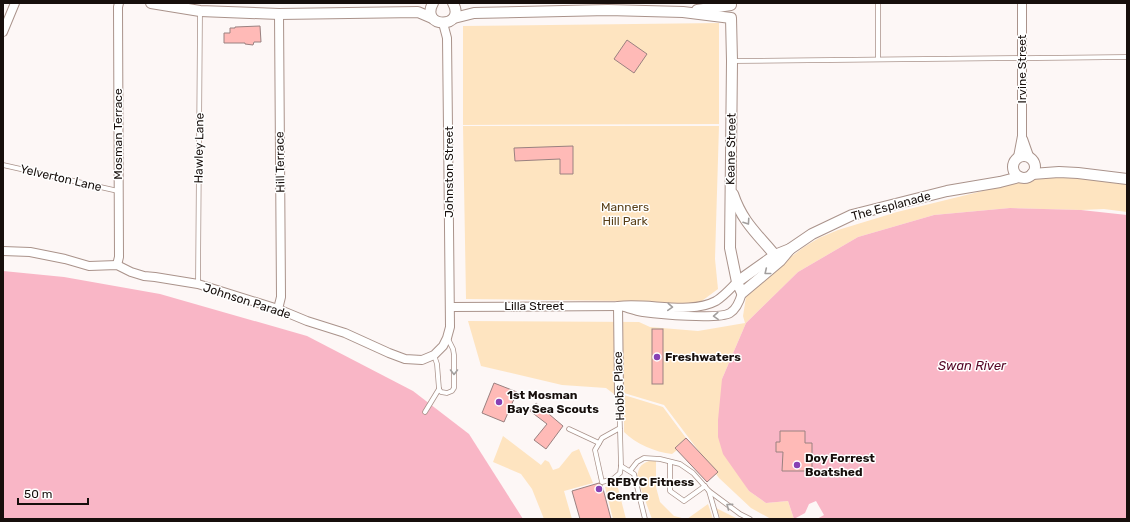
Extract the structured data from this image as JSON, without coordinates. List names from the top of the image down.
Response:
{
  "streets": {
    "street": [
      "Irvine Street",
      "Mosman Terrace",
      "Keane Street",
      "Hill Terrace",
      "Johnston Street",
      "The Esplanade",
      "Johnson Parade",
      "Lilla Street",
      "Hobbs Place"
    ],
    "lane": ["Hawley Lane", "Yelverton Lane"]
  },
  "crossings": [
    ["Irvine Street", "The Esplanade"],
    ["Mosman Terrace", "Yelverton Lane"],
    ["Mosman Terrace", "Johnson Parade"],
    ["Hawley Lane", "Johnson Parade"],
    ["Keane Street", "The Esplanade"],
    ["Keane Street", "Lilla Street"],
    ["Hill Terrace", "Johnson Parade"],
    ["Johnston Street", "Lilla Street"],
    ["The Esplanade", "Lilla Street"],
    ["Lilla Street", "Hobbs Place"]
  ],
  "water": ["Swan River"],
  "parks": ["Manners Hill Park"],
  "places": [
    "Freshwaters",
    "1st Mosman Bay Sea Scouts",
    "Doy Forrest Boatshed",
    "RFBYC Fitness Centre"
  ],
  "scale_bar": "50 m"
}
